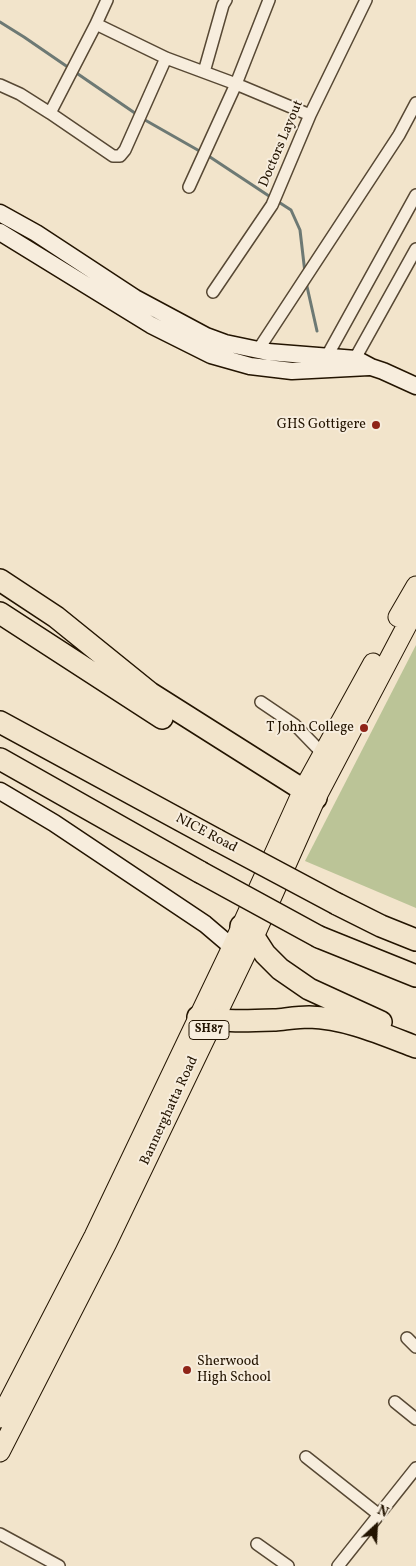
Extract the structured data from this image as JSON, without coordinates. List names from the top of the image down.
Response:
{
  "streets": {
    "highway": ["NICE Road"],
    "main road": ["SH87", "Bannerghatta Road"],
    "street": ["Doctors Layout"]
  },
  "places": ["GHS Gottigere", "T John College", "Sherwood High School"],
  "north": "top right"
}
